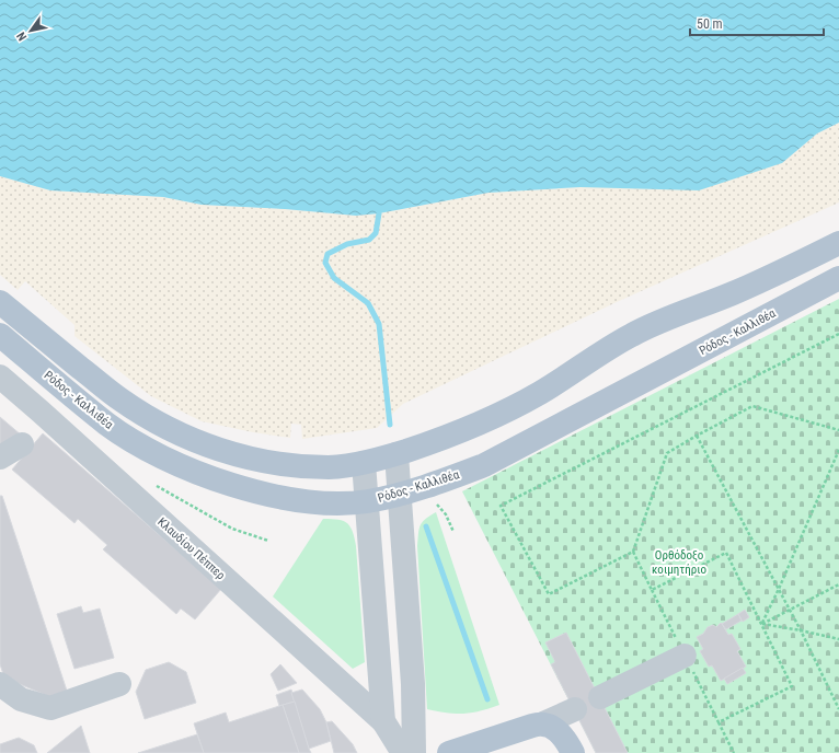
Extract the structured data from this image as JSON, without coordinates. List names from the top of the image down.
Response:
{
  "streets": {
    "main road": ["Ρόδος - Καλλιθέα"],
    "street": ["Κλαυδίου Πέππερ"]
  },
  "parks": ["Ορθόδοξο κοιμητήριο"],
  "scale_bar": "50 m",
  "north": "bottom left"
}
